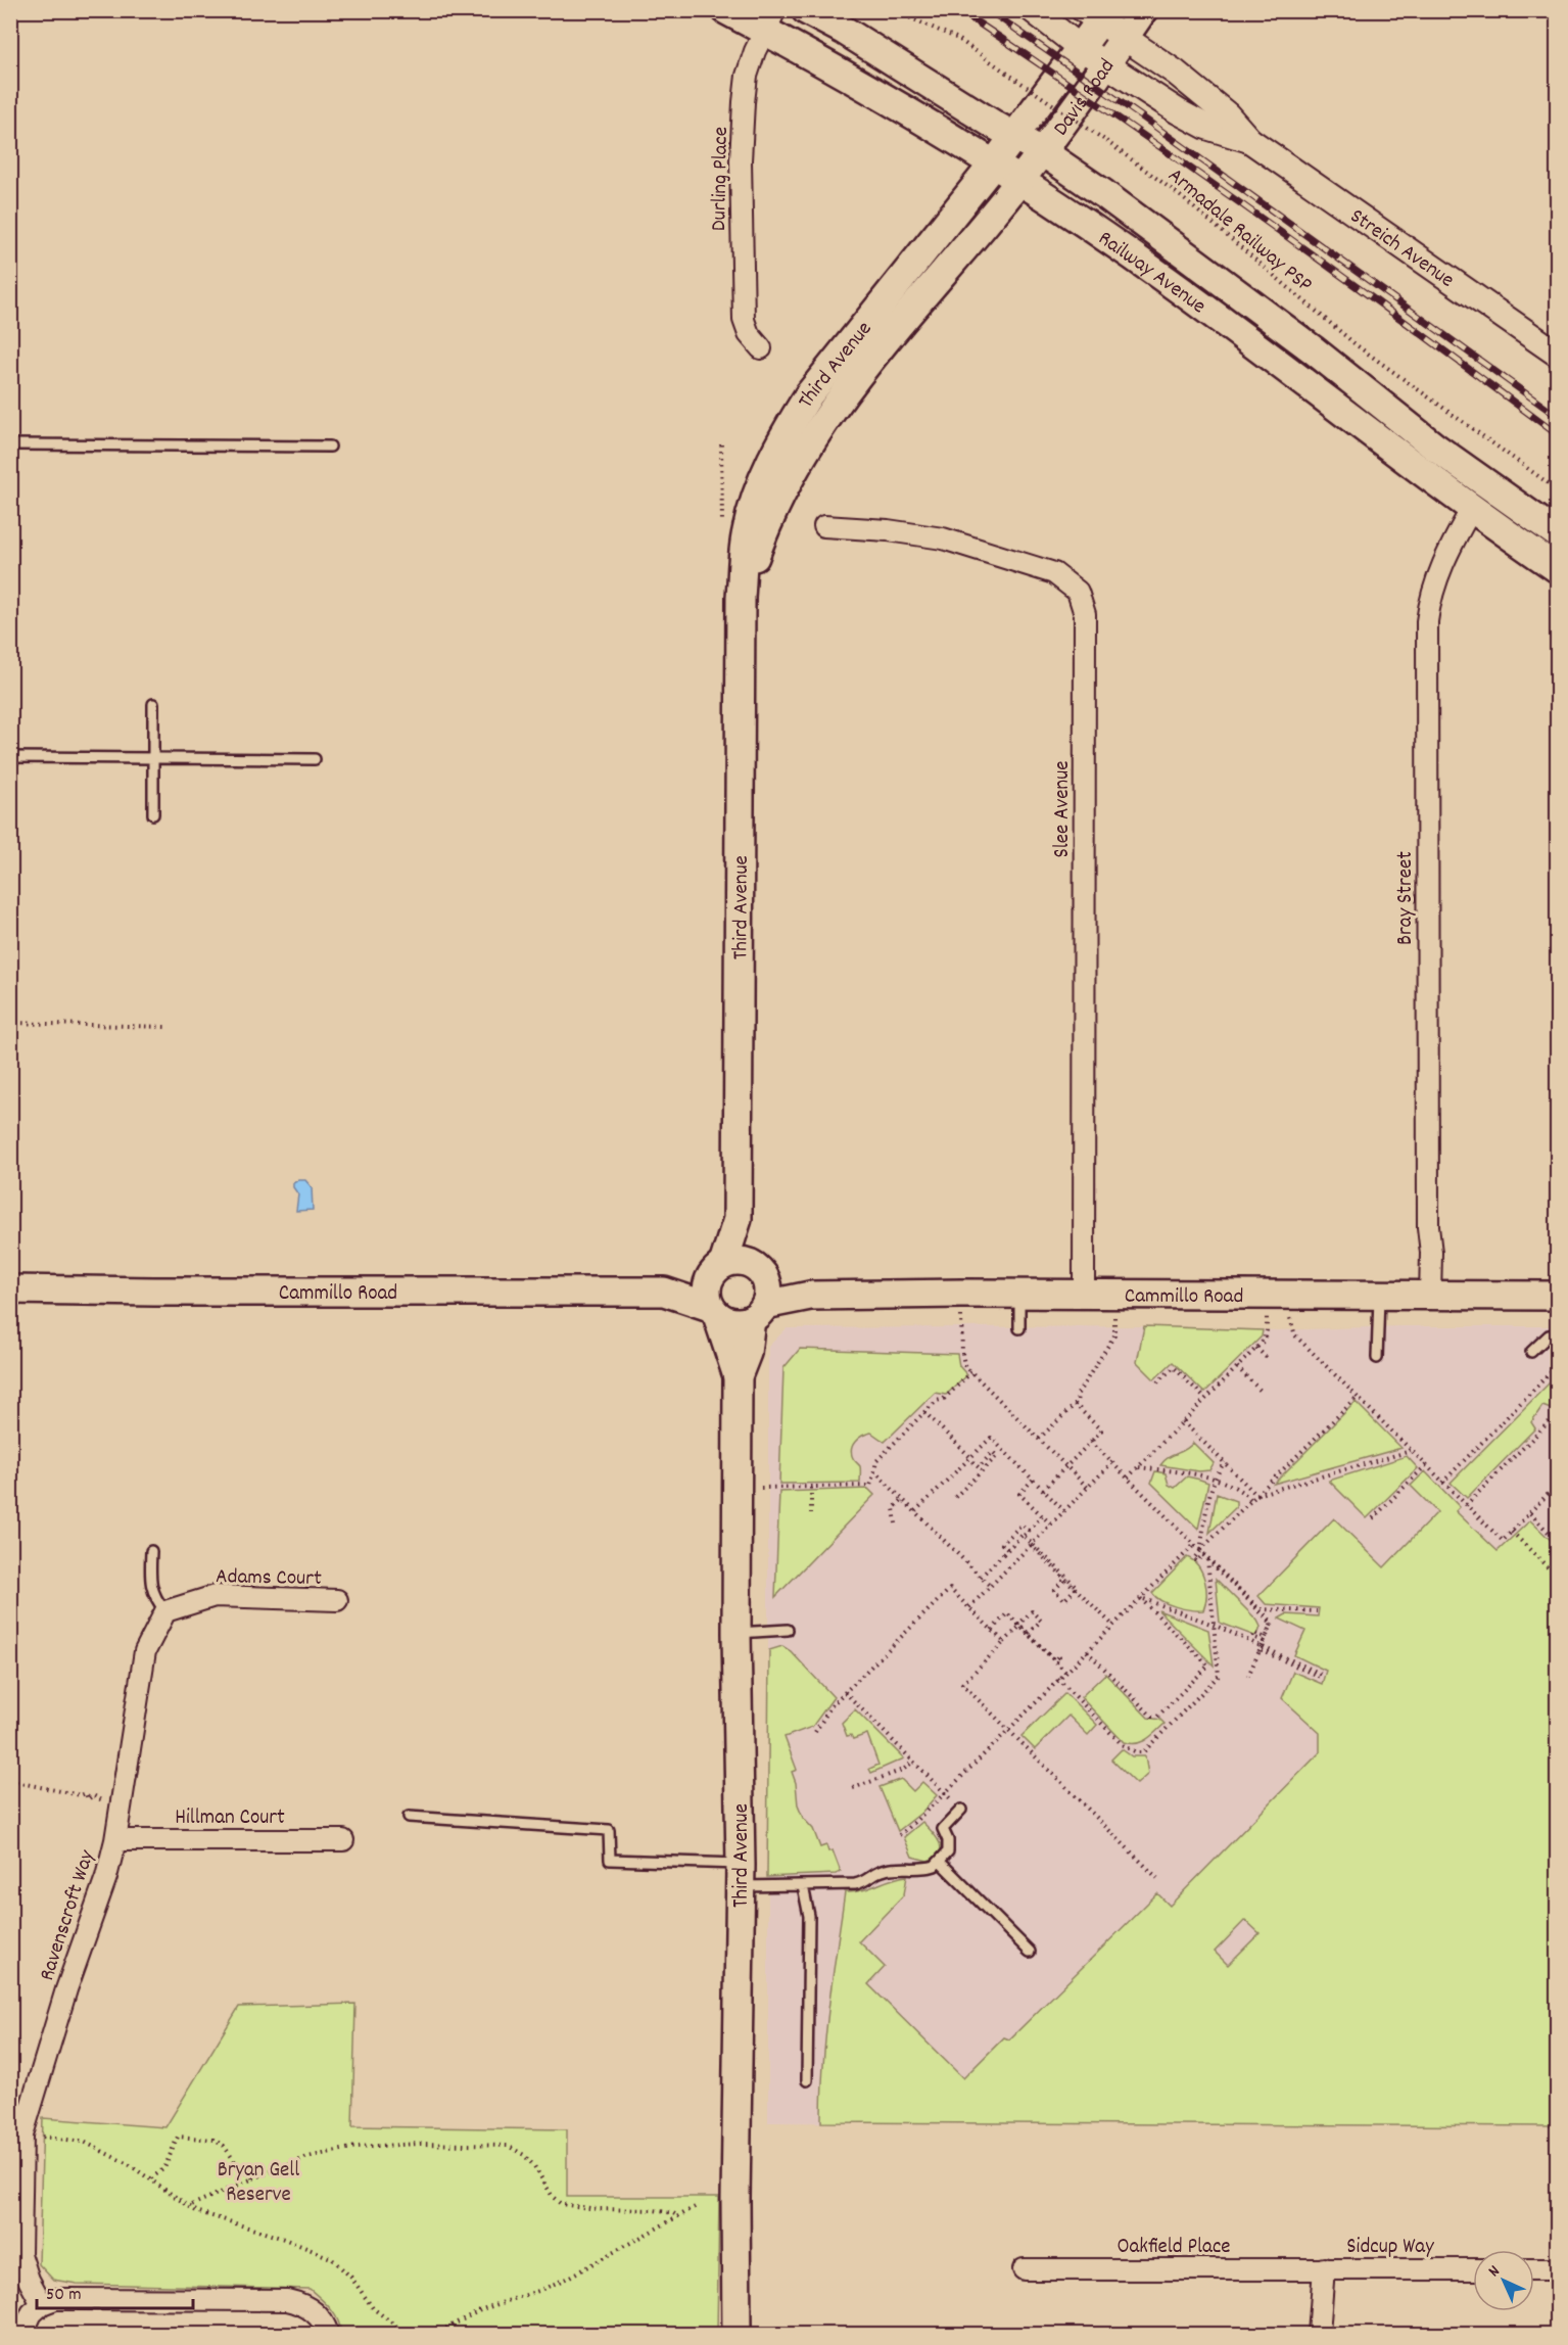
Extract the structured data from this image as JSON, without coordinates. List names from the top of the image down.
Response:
{
  "streets": {
    "main road": [
      "Davis Road",
      "Railway Avenue",
      "Third Avenue",
      "Cammillo Road"
    ],
    "street": [
      "Durling Place",
      "Streich Avenue",
      "Slee Avenue",
      "Bray Street",
      "Adams Court",
      "Hillman Court",
      "Ravenscroft Way",
      "Oakfield Place",
      "Sidcup Way"
    ],
    "path": ["Armadale Railway PSP"]
  },
  "crossings": [
    ["Davis Road", "Streich Avenue"],
    ["Davis Road", "Railway Avenue"],
    ["Davis Road", "Third Avenue"],
    ["Durling Place", "Railway Avenue"],
    ["Railway Avenue", "Third Avenue"],
    ["Railway Avenue", "Bray Street"],
    ["Third Avenue", "Cammillo Road"],
    ["Slee Avenue", "Cammillo Road"],
    ["Bray Street", "Cammillo Road"],
    ["Adams Court", "Ravenscroft Way"],
    ["Hillman Court", "Ravenscroft Way"],
    ["Oakfield Place", "Sidcup Way"]
  ],
  "parks": ["Bryan Gell Reserve"],
  "scale_bar": "50 m",
  "north": "top left"
}
